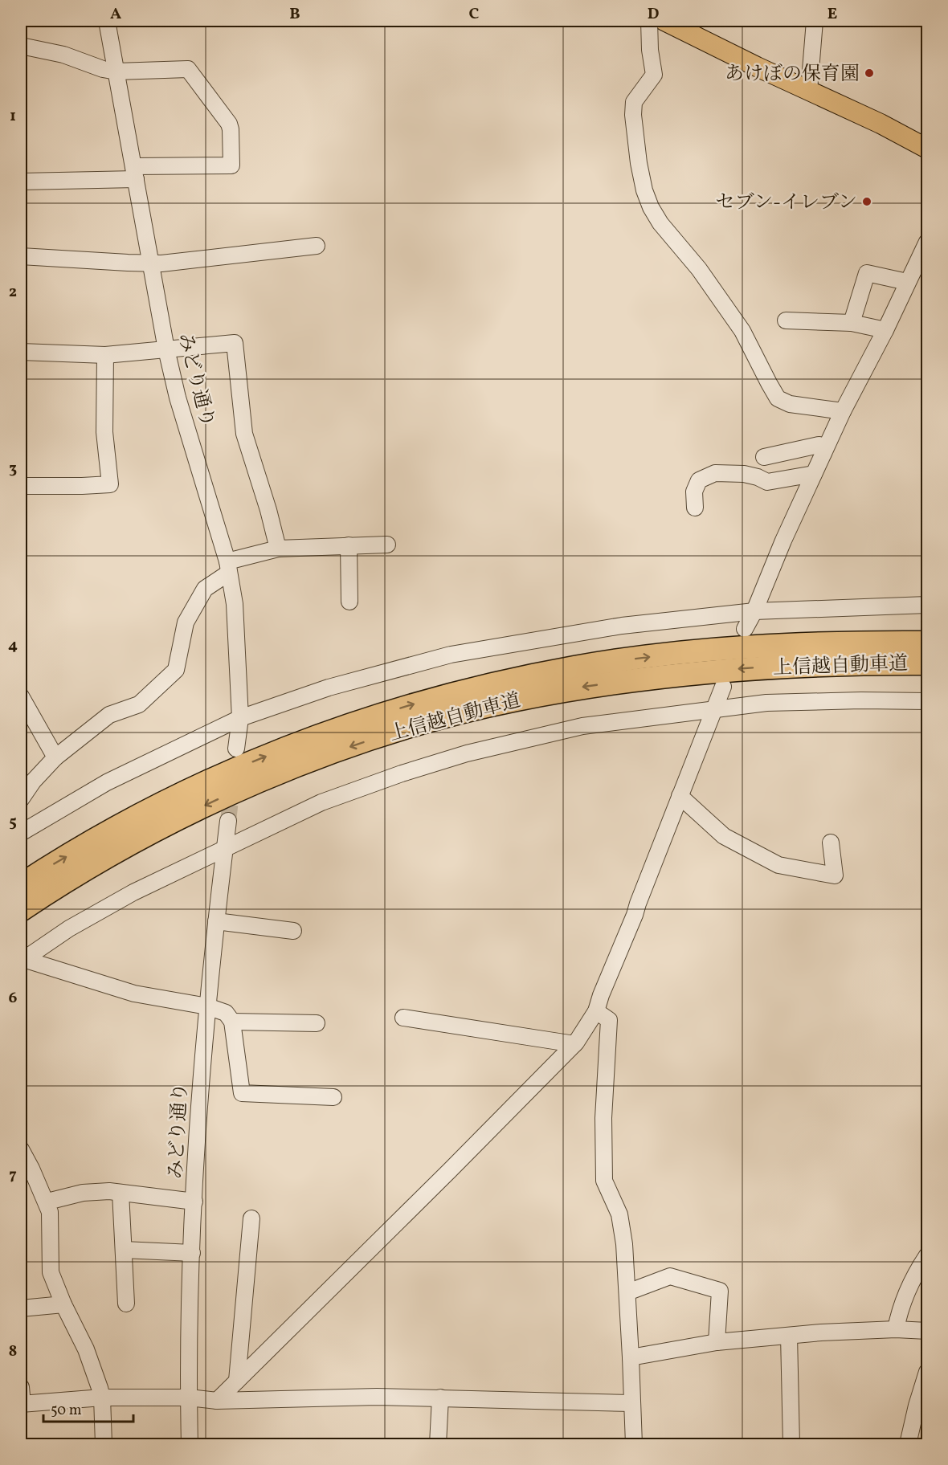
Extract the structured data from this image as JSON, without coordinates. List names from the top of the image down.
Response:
{
  "streets": {
    "highway": ["上信越自動車道"],
    "street": ["みどり通り"]
  },
  "places": ["あけぼの保育園", "セブン-イレブン"],
  "scale_bar": "50 m",
  "grid": {
    "columns": [
      "A",
      "B",
      "C",
      "D",
      "E"
    ],
    "rows": [
      "1",
      "2",
      "3",
      "4",
      "5",
      "6",
      "7",
      "8"
    ]
  }
}
